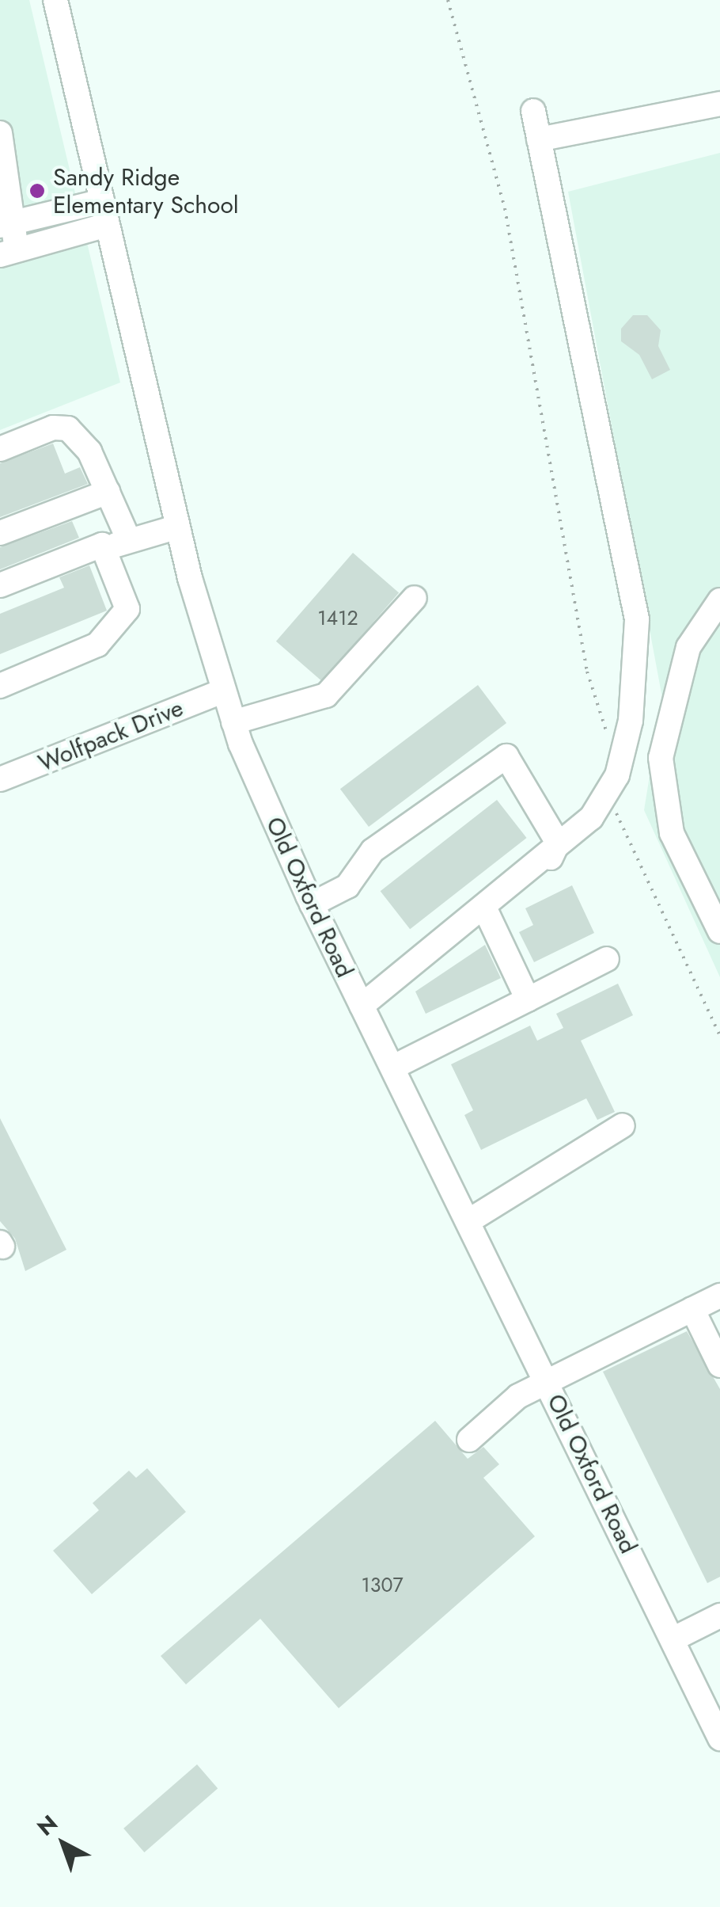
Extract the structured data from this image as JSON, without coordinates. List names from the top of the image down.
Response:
{
  "streets": {
    "street": ["Wolfpack Drive", "Old Oxford Road"]
  },
  "crossings": [
    ["Wolfpack Drive", "Old Oxford Road"]
  ],
  "places": ["Sandy Ridge Elementary School"],
  "house_numbers": ["1412", "1307"],
  "north": "top left"
}
